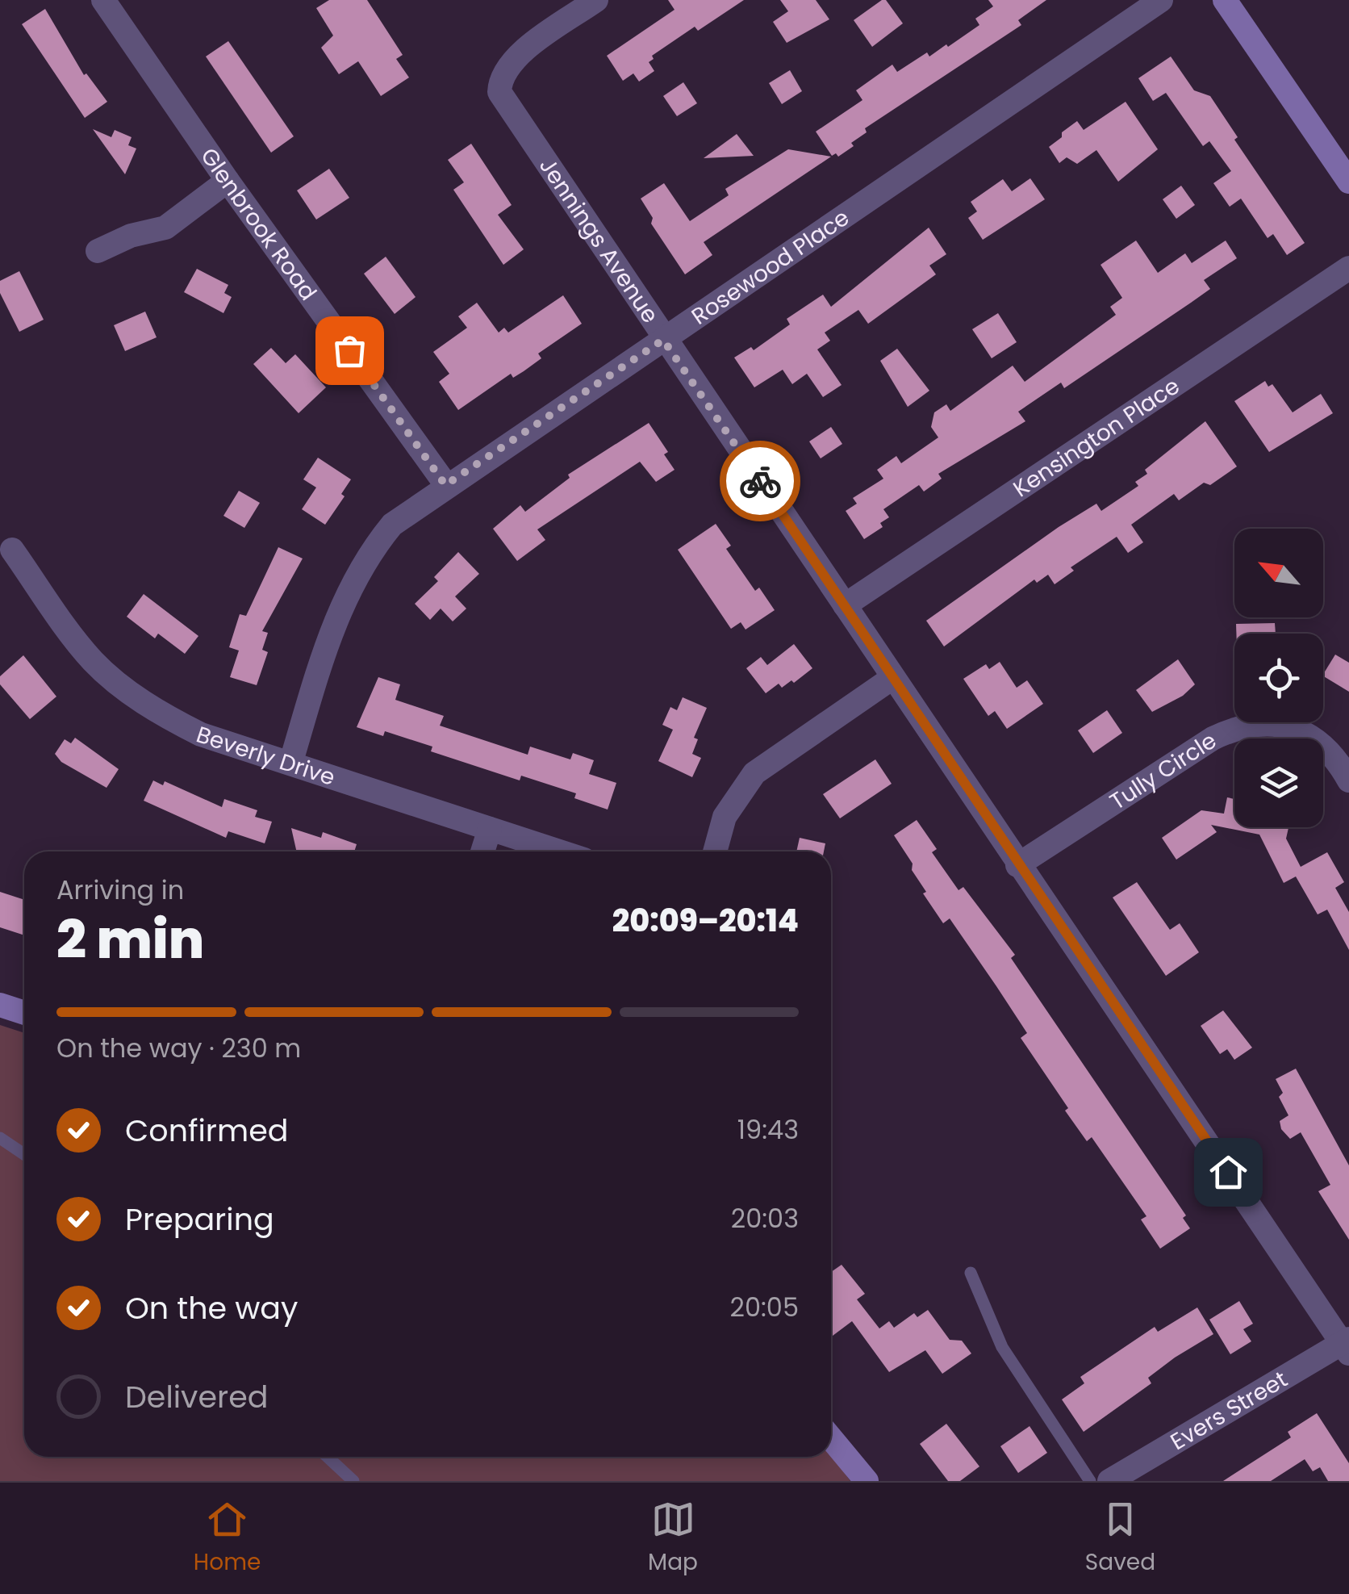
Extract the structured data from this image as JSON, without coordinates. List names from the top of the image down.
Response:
{
  "streets": {
    "street": [
      "Glenbrook Road",
      "Jennings Avenue",
      "Rosewood Place",
      "Kensington Place",
      "Beverly Drive",
      "Tully Circle",
      "Evers Street"
    ]
  },
  "crossings": [
    ["Glenbrook Road", "Rosewood Place"],
    ["Jennings Avenue", "Rosewood Place"],
    ["Jennings Avenue", "Kensington Place"],
    ["Jennings Avenue", "Tully Circle"],
    ["Jennings Avenue", "Evers Street"],
    ["Rosewood Place", "Beverly Drive"]
  ],
  "north": "top left",
  "page": {
    "heading": ["2 min", "Arriving in", "20:09–20:14"],
    "bar": "On the way · 230 m",
    "list": [
      ["Confirmed", "19:43"],
      ["Preparing", "20:03"],
      ["On the way", "20:05"],
      "Delivered"
    ],
    "tabs": ["Home", "Map", "Saved"]
  }
}
